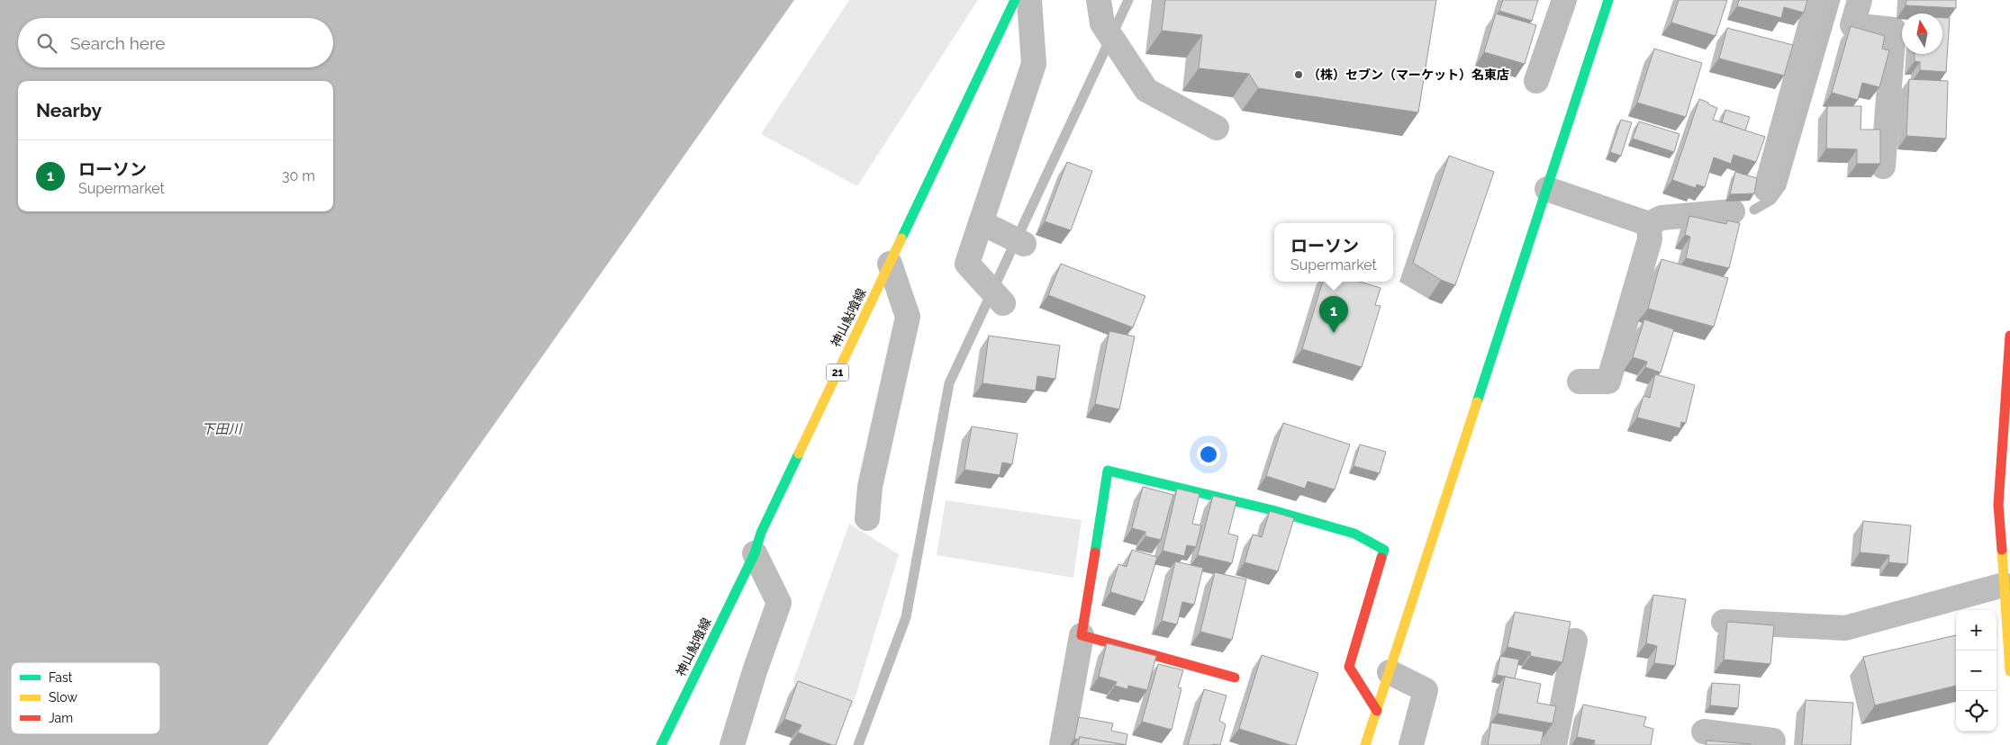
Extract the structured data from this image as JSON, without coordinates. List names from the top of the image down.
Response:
{
  "streets": {
    "street": ["神山鮎喰線", "21"]
  },
  "water": ["下田川"],
  "places": ["（株）セブン（マーケット）名東店"],
  "legend": ["Fast", "Slow", "Jam"],
  "north": "top",
  "page": {
    "search": "Search here",
    "heading": "Nearby",
    "list": [
      {
        "mark": "1",
        "name": "ローソン",
        "note": "Supermarket",
        "value": "30 m"
      }
    ],
    "popup": ["ローソン", "Supermarket"],
    "pins": "1",
    "map_buttons": ["+", "−"]
  }
}
